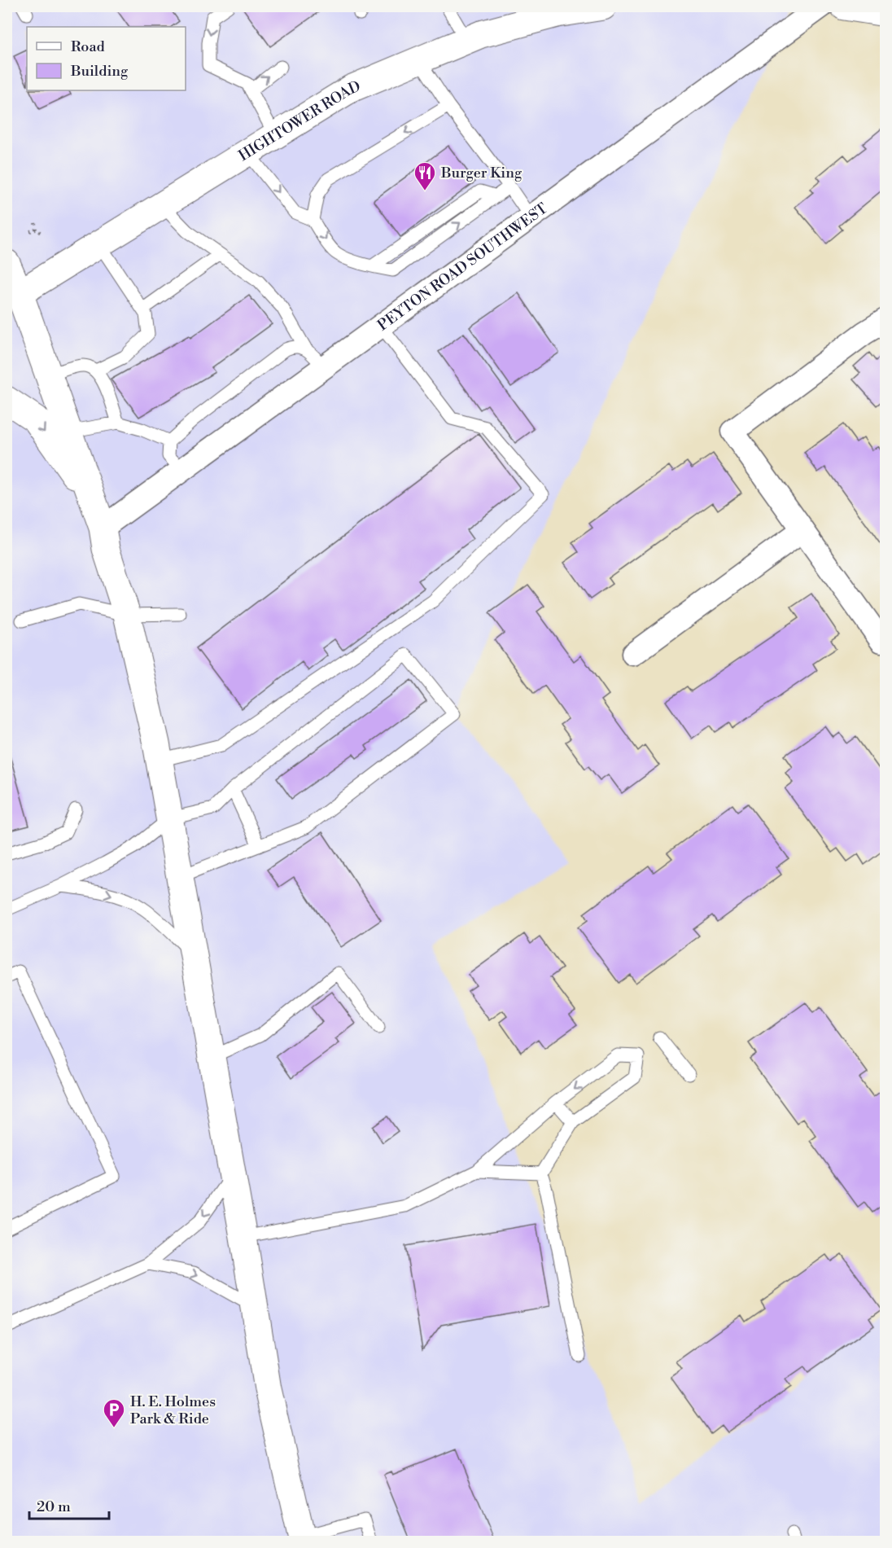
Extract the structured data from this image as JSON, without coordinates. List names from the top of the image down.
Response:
{
  "streets": {
    "main road": ["HIGHTOWER ROAD"],
    "street": ["PEYTON ROAD SOUTHWEST"]
  },
  "places": {
    "restaurant": ["Burger King"],
    "parking": ["H. E. Holmes Park & Ride"]
  },
  "legend": ["Road", "Building"],
  "scale_bar": "20 m"
}
